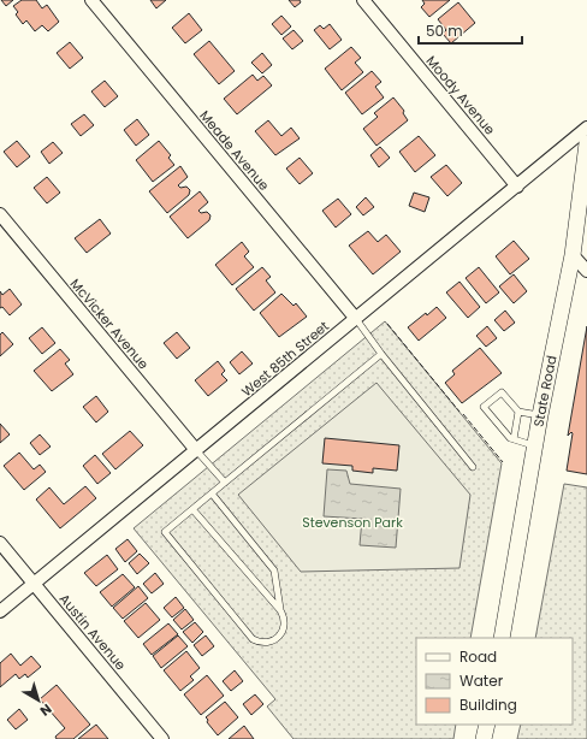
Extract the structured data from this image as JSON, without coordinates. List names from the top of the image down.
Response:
{
  "streets": {
    "street": [
      "Moody Avenue",
      "Meade Avenue",
      "McVicker Avenue",
      "West 85th Street",
      "State Road",
      "Austin Avenue"
    ]
  },
  "crossings": [
    ["Moody Avenue", "West 85th Street"],
    ["Meade Avenue", "West 85th Street"],
    ["McVicker Avenue", "West 85th Street"],
    ["West 85th Street", "Austin Avenue"]
  ],
  "parks": ["Stevenson Park"],
  "legend": ["Road", "Water", "Building"],
  "scale_bar": "50 m",
  "north": "bottom right"
}
